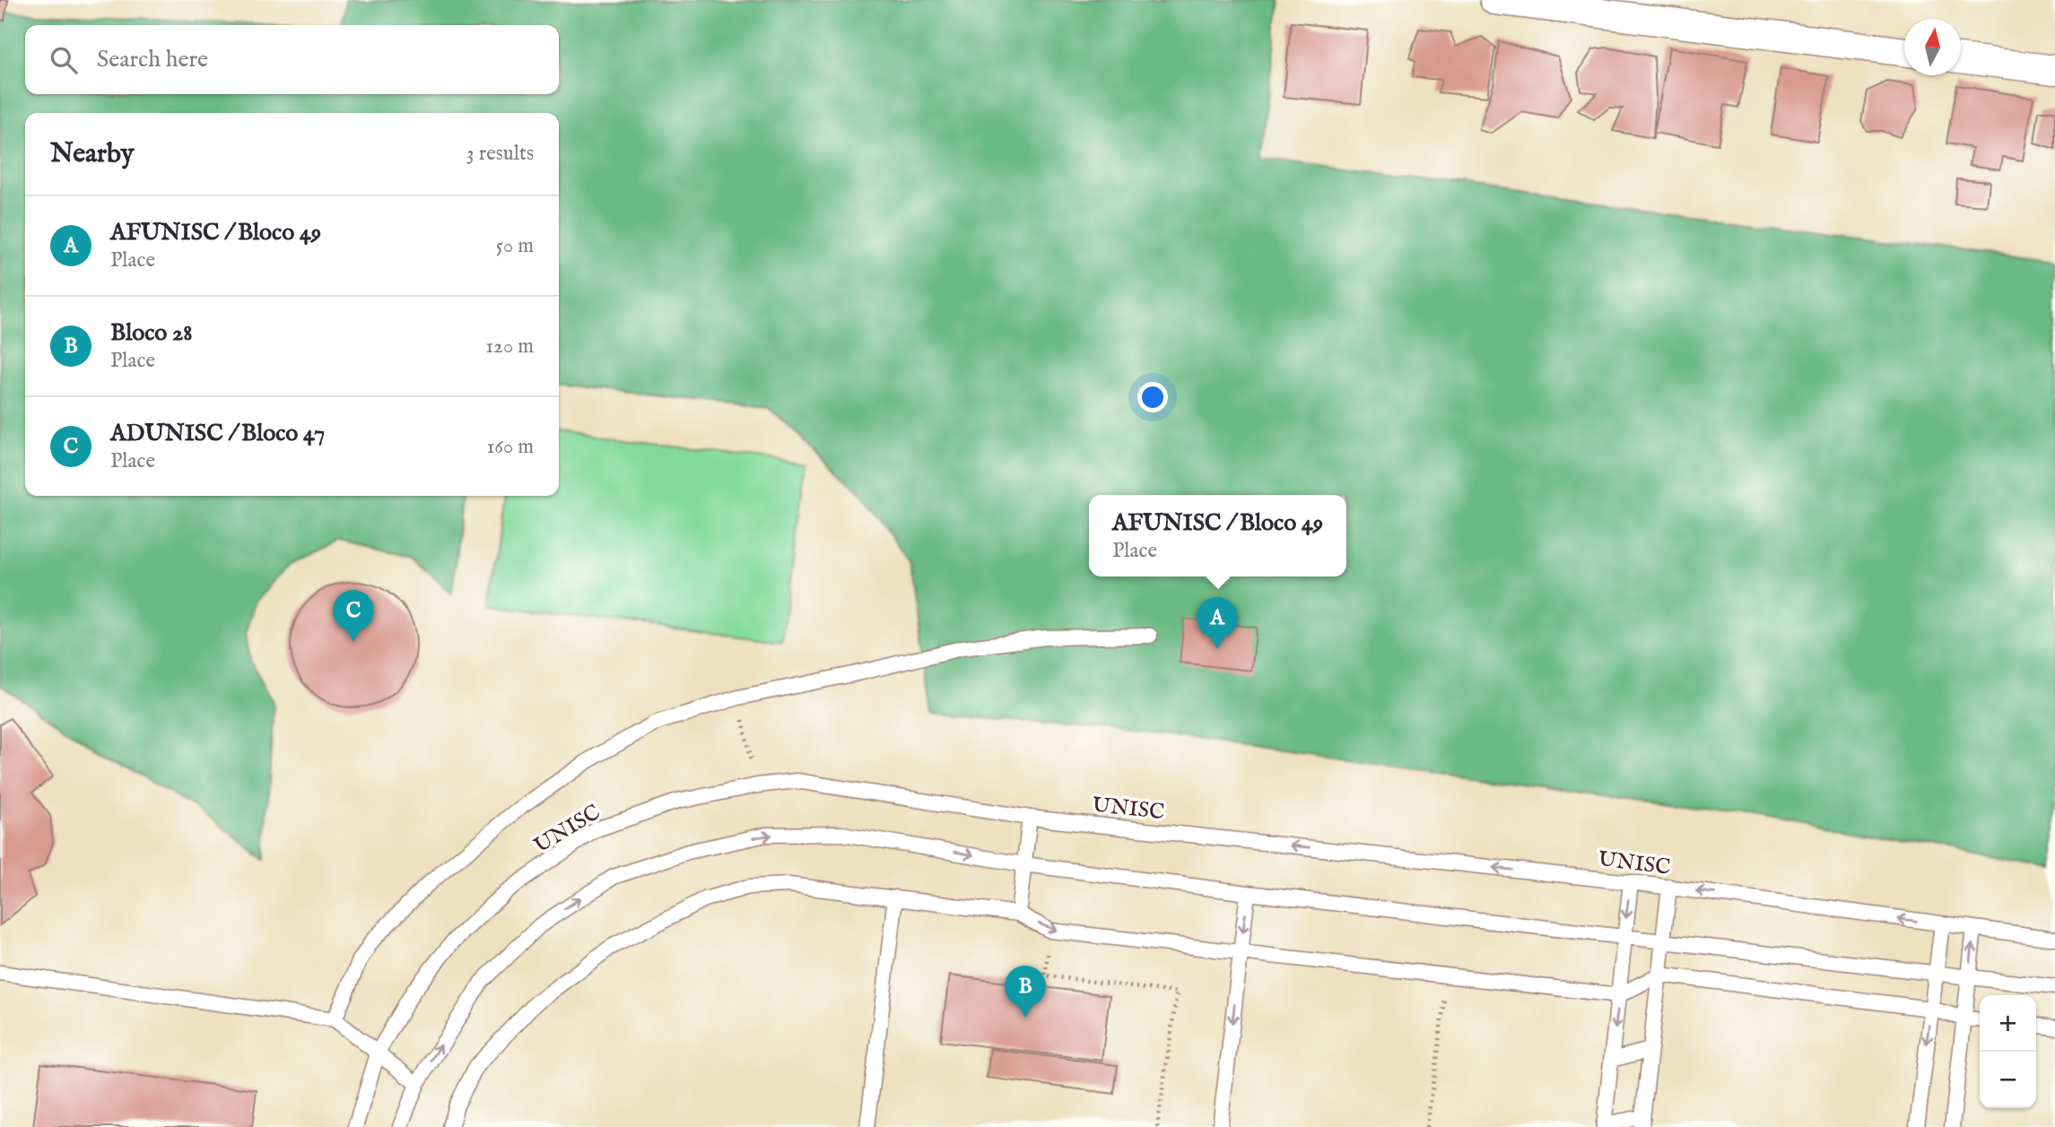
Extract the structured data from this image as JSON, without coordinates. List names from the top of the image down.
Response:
{
  "streets": {
    "lane": ["UNISC"]
  },
  "north": "top",
  "page": {
    "search": "Search here",
    "heading": ["Nearby", "3 results"],
    "list": [
      {
        "mark": "A",
        "name": "AFUNISC / Bloco 49",
        "note": "Place",
        "value": "50 m"
      },
      {
        "mark": "B",
        "name": "Bloco 28",
        "note": "Place",
        "value": "120 m"
      },
      {
        "mark": "C",
        "name": "ADUNISC / Bloco 47",
        "note": "Place",
        "value": "160 m"
      }
    ],
    "popup": ["AFUNISC / Bloco 49", "Place"],
    "pins": ["C", "A", "B"],
    "map_buttons": ["+", "−"]
  }
}
